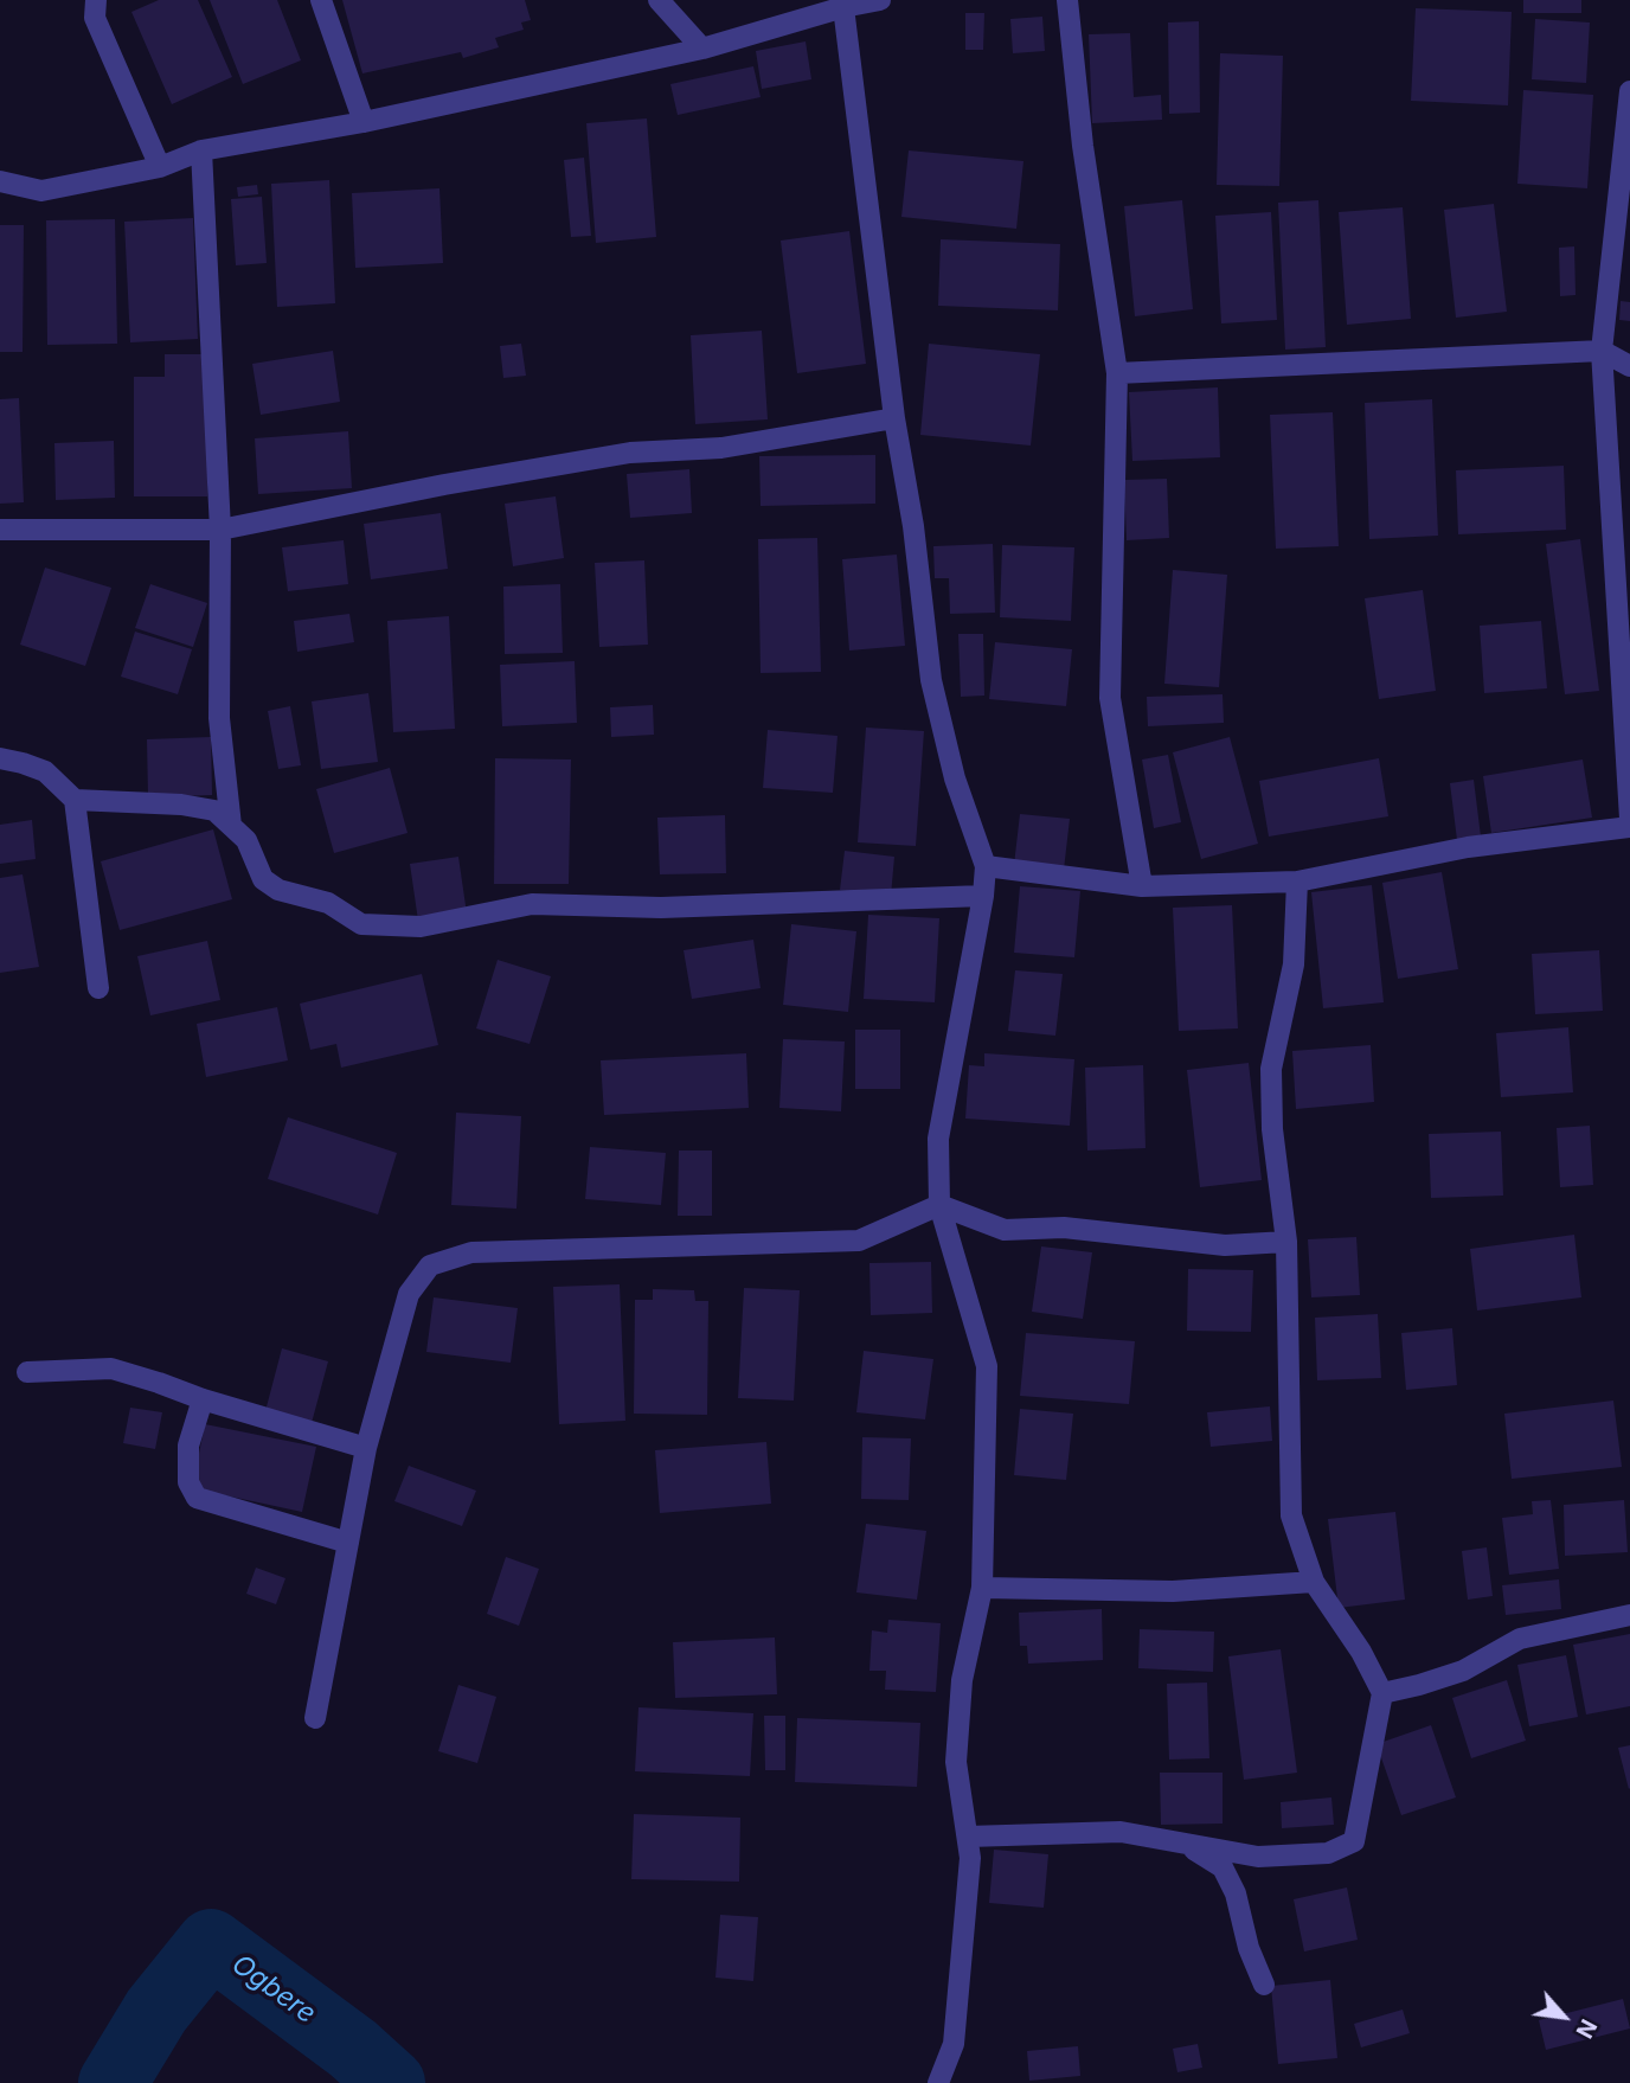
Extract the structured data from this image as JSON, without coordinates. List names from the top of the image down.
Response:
{
  "water": ["Ogbere"],
  "north": "bottom right"
}
